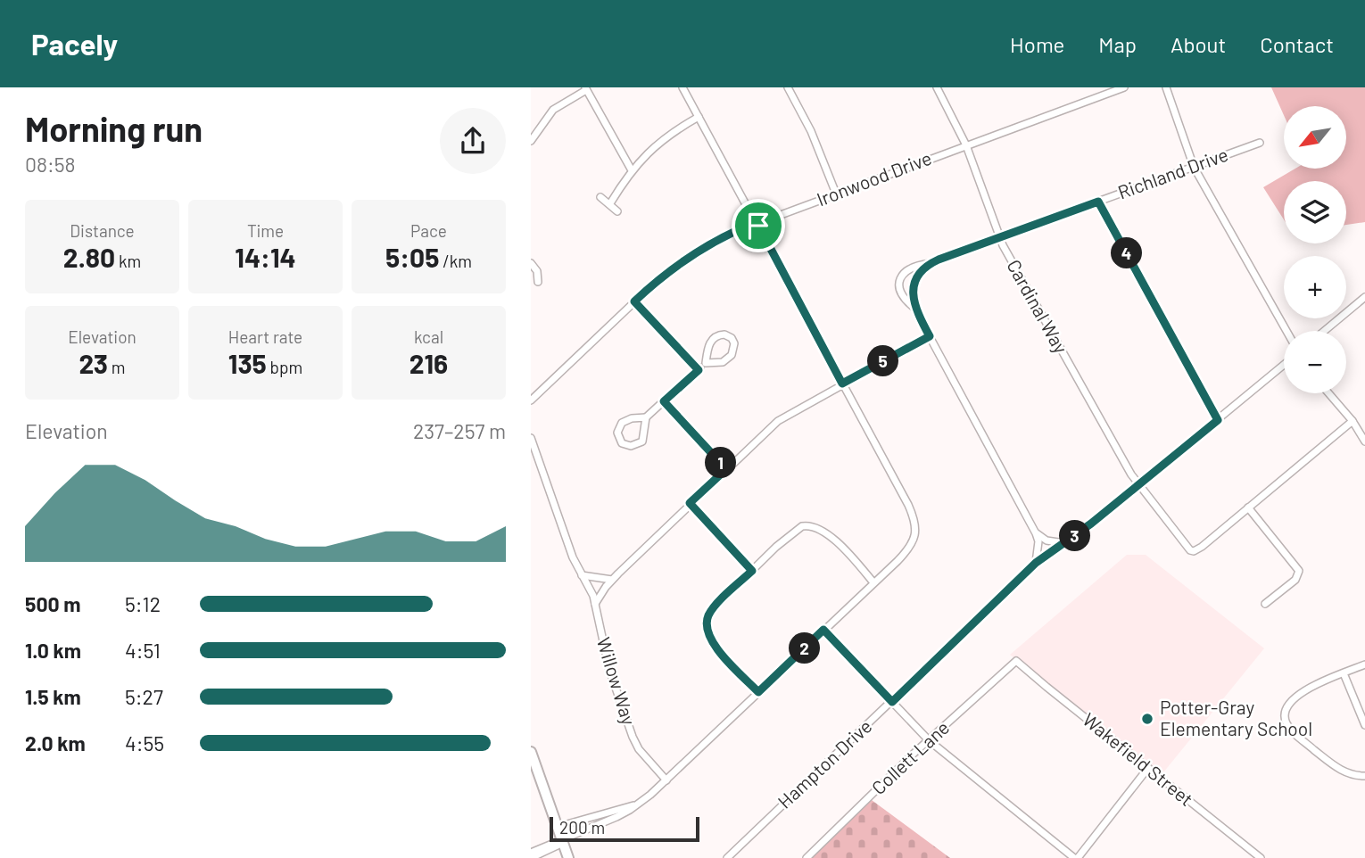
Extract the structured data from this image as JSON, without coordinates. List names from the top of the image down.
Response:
{
  "streets": {
    "street": [
      "Richland Drive",
      "Ironwood Drive",
      "Cardinal Way",
      "Willow Way",
      "Collett Lane",
      "Wakefield Street",
      "Hampton Drive"
    ]
  },
  "crossings": [
    ["Richland Drive", "Cardinal Way"],
    ["Ironwood Drive", "Cardinal Way"],
    ["Cardinal Way", "Hampton Drive"],
    ["Collett Lane", "Wakefield Street"]
  ],
  "places": ["Potter-Gray Elementary School"],
  "scale_bar": "200 m",
  "north": "bottom left",
  "page": {
    "header": "Pacely",
    "nav": [
      "Home",
      "Map",
      "About",
      "Contact"
    ],
    "heading": ["Morning run", "08:58"],
    "map_buttons": ["+", "−"],
    "stats": [
      ["Distance", "2.80 km"],
      ["Time", "14:14"],
      ["Pace", "5:05 /km"],
      ["Elevation", "23 m"],
      ["Heart rate", "135 bpm"],
      ["kcal", "216"]
    ],
    "pins": [
      "4",
      "5",
      "1",
      "3",
      "2"
    ],
    "chart": ["Elevation", "237–257 m"],
    "list": [
      {
        "name": "500 m",
        "note": "5:12"
      },
      {
        "name": "1.0 km",
        "note": "4:51"
      },
      {
        "name": "1.5 km",
        "note": "5:27"
      },
      {
        "name": "2.0 km",
        "note": "4:55"
      }
    ],
    "scale": "200 m"
  }
}
